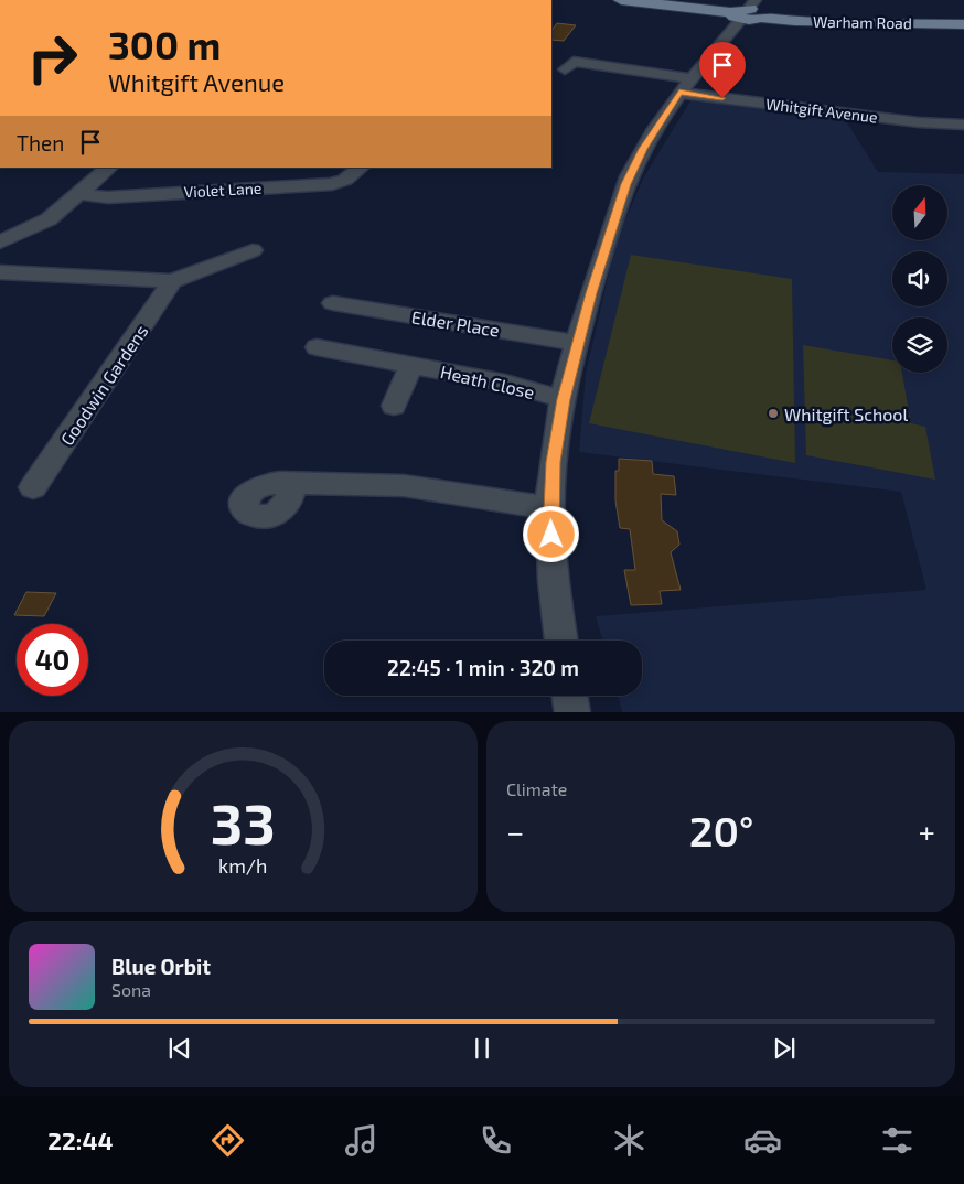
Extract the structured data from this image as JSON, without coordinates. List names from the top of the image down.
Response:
{
  "streets": {
    "main road": ["Warham Road"],
    "street": [
      "Whitgift Avenue",
      "Violet Lane",
      "Elder Place",
      "Heath Close",
      "Goodwin Gardens"
    ]
  },
  "places": ["Whitgift School"],
  "north": "top",
  "page": {
    "turn": ["300 m", "Whitgift Avenue"],
    "then": "Then",
    "limit": "40",
    "trip": "22:45 · 1 min · 320 m",
    "tile": "Climate",
    "heat": ["−", "20°", "+"],
    "song": ["Blue Orbit", "Sona"],
    "tabs": "22:44",
    "gauge": ["33", "km/h"]
  }
}
